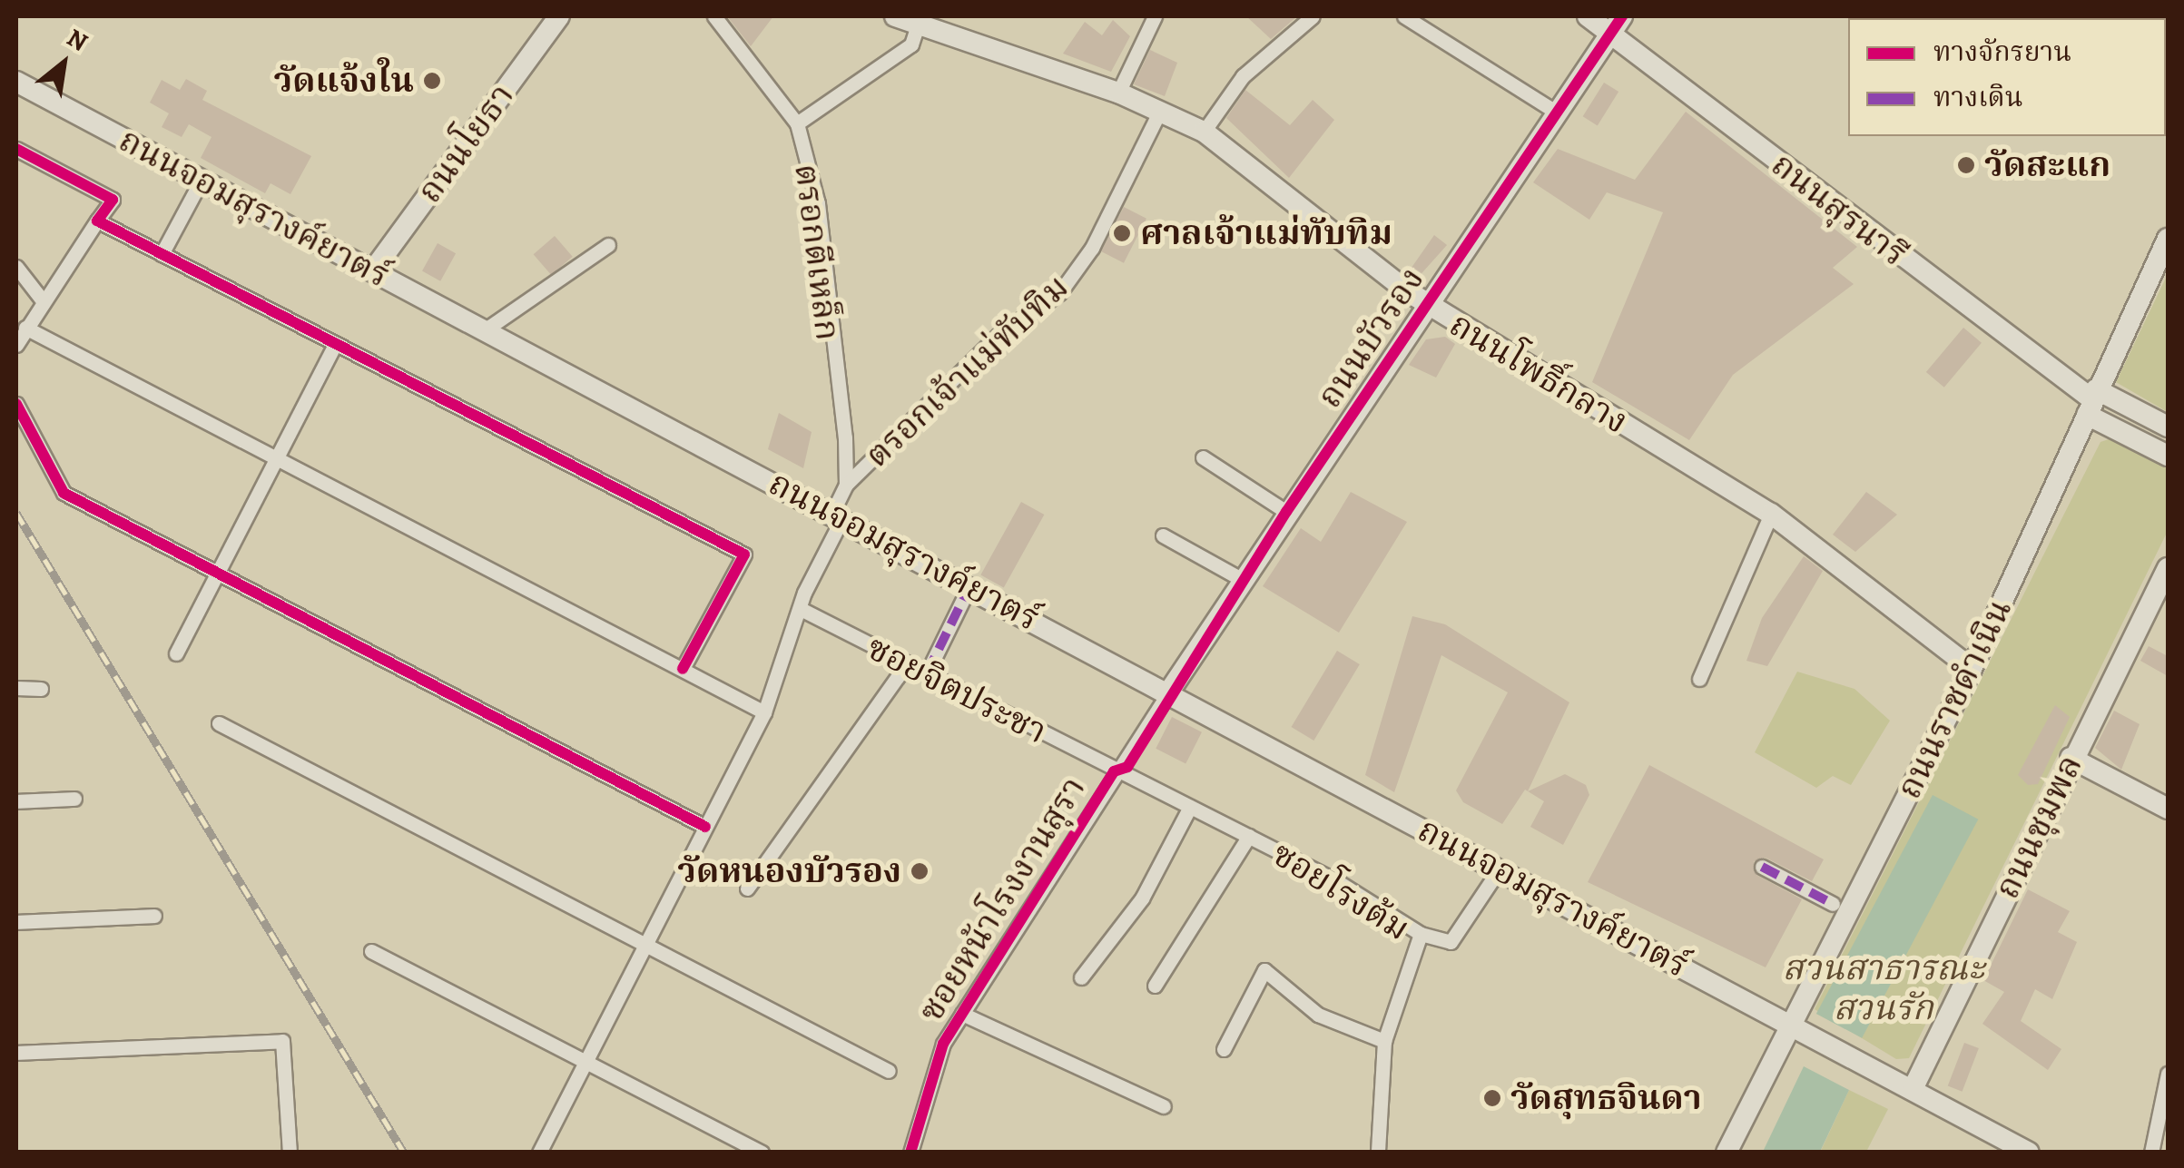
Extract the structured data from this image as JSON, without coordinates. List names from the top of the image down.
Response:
{
  "streets": {
    "main road": [
      "ถนนโยธา",
      "ถนนจอมสุรางค์ยาตร์",
      "ถนนสุรนารี",
      "ถนนบัวรอง",
      "ถนนโพธิ์กลาง",
      "ถนนราชดำเนิน",
      "ถนนชุมพล"
    ],
    "street": [
      "ตรอกตีเหล็ก",
      "ตรอกเจ้าแม่ทับทิม",
      "ซอยจิตประชา",
      "ซอยโรงต้ม",
      "ซอยหน้าโรงงานสุรา"
    ]
  },
  "crossings": [
    ["ถนนโยธา", "ถนนจอมสุรางค์ยาตร์"],
    ["ถนนจอมสุรางค์ยาตร์", "ถนนบัวรอง"],
    ["ถนนจอมสุรางค์ยาตร์", "ถนนราชดำเนิน"],
    ["ถนนจอมสุรางค์ยาตร์", "ถนนชุมพล"],
    ["ถนนจอมสุรางค์ยาตร์", "ซอยหน้าโรงงานสุรา"],
    ["ถนนสุรนารี", "ถนนบัวรอง"],
    ["ถนนสุรนารี", "ถนนราชดำเนิน"],
    ["ตรอกตีเหล็ก", "ตรอกเจ้าแม่ทับทิม"],
    ["ถนนบัวรอง", "ถนนโพธิ์กลาง"],
    ["ถนนบัวรอง", "ซอยหน้าโรงงานสุรา"],
    ["ตรอกเจ้าแม่ทับทิม", "ถนนโพธิ์กลาง"],
    ["ถนนโพธิ์กลาง", "ถนนราชดำเนิน"],
    ["ซอยจิตประชา", "ซอยโรงต้ม"],
    ["ซอยจิตประชา", "ซอยหน้าโรงงานสุรา"],
    ["ซอยโรงต้ม", "ซอยหน้าโรงงานสุรา"]
  ],
  "parks": ["สวนสาธารณะ สวนรัก"],
  "places": [
    "วัดแจ้งใน",
    "วัดสะแก",
    "ศาลเจ้าแม่ทับทิม",
    "วัดหนองบัวรอง",
    "วัดสุทธจินดา"
  ],
  "legend": ["ทางจักรยาน", "ทางเดิน"],
  "north": "top right"
}
